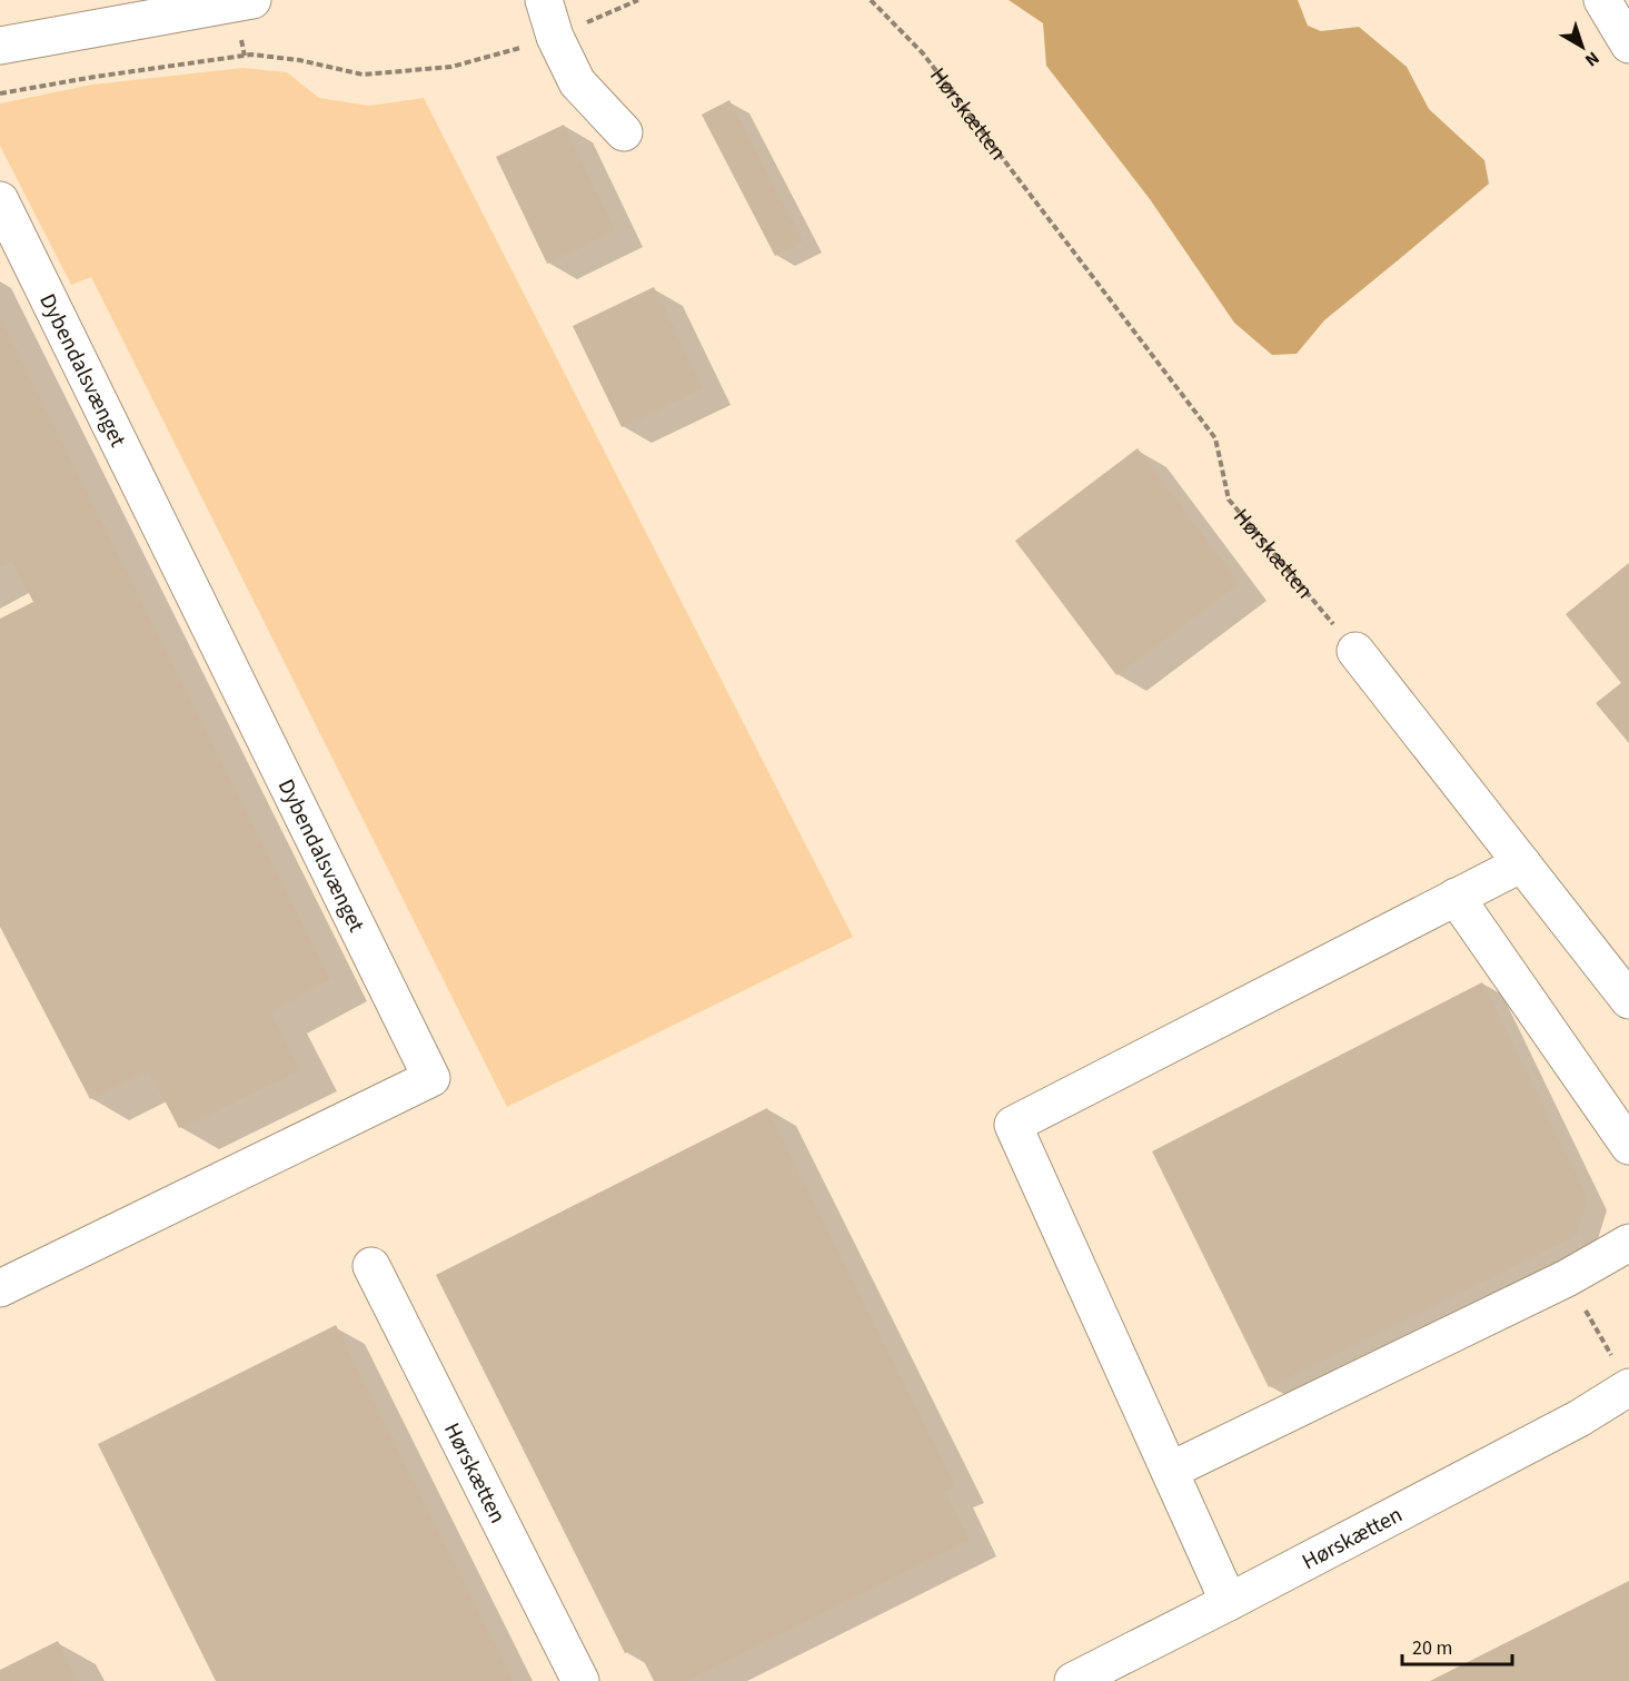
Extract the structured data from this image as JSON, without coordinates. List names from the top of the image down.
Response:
{
  "streets": {
    "street": ["Hørskætten", "Dybendalsvænget"]
  },
  "scale_bar": "20 m",
  "north": "bottom right"
}
